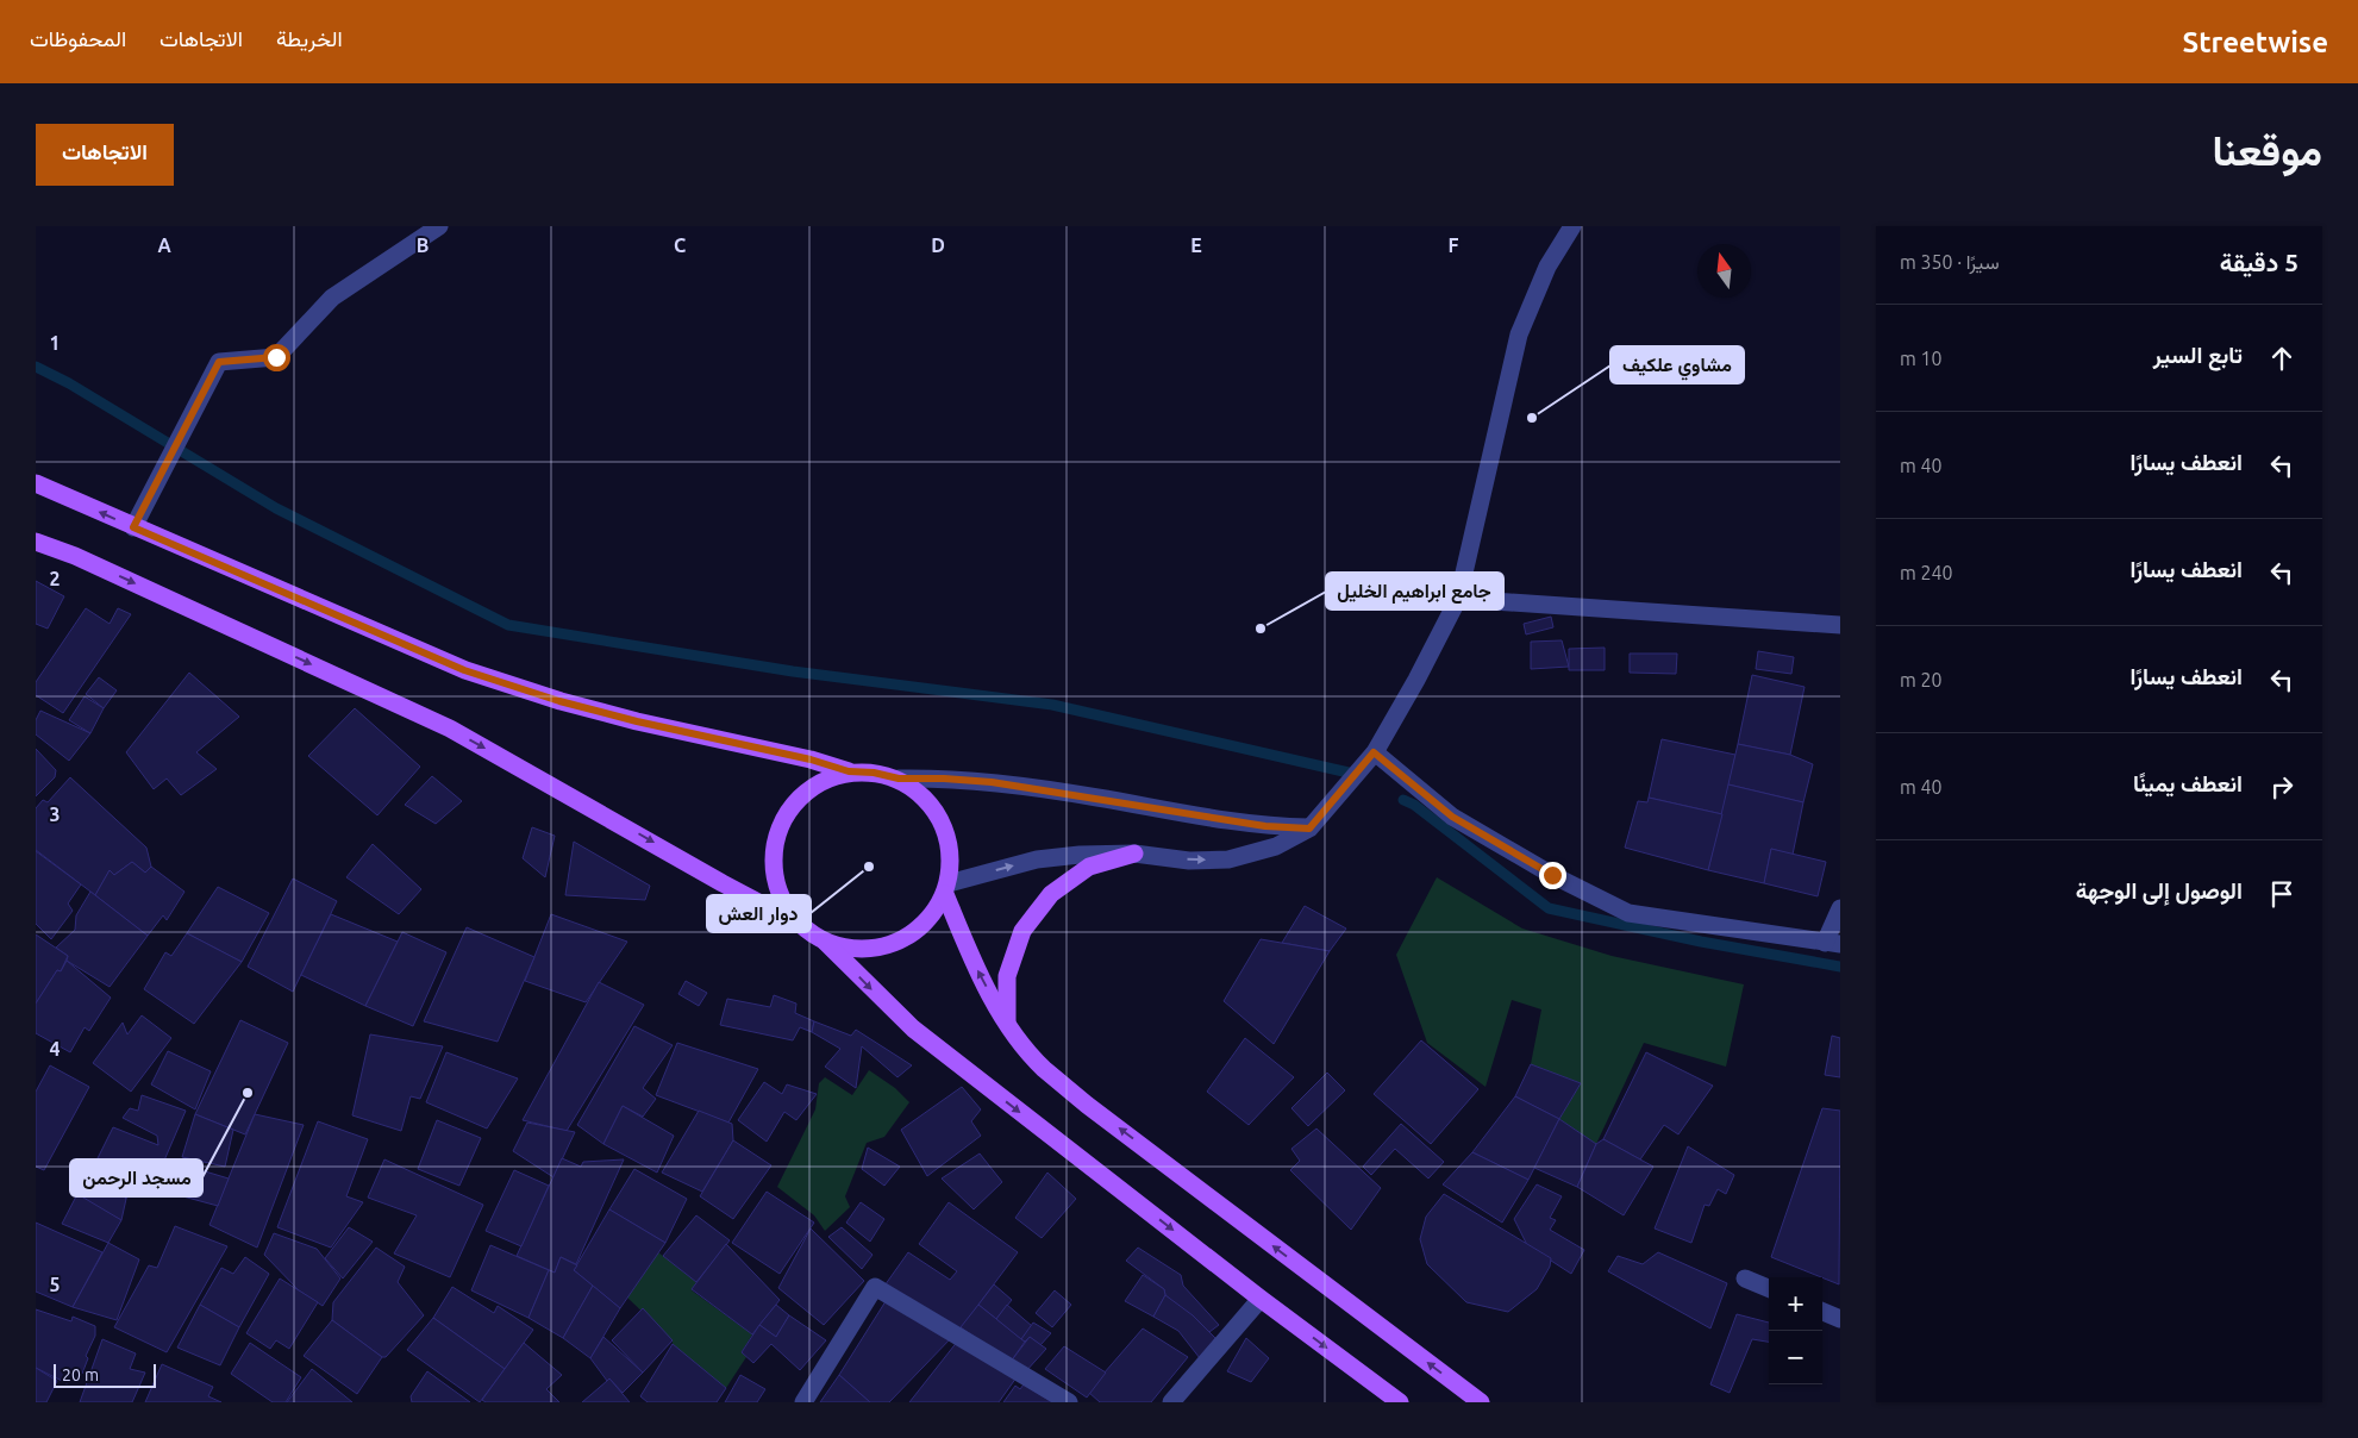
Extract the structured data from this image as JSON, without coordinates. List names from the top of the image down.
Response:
{
  "places": [
    "مشاوي علكيف",
    "جامع ابراهيم الخليل",
    "دوار العش",
    "مسجد الرحمن"
  ],
  "scale_bar": "20 m",
  "north": "top",
  "page": {
    "header": "Streetwise",
    "nav": ["الخريطة", "الاتجاهات", "المحفوظات"],
    "title": "موقعنا",
    "buttons": "الاتجاهات",
    "heading": ["5 دقيقة", "سيرًا · 350 m"],
    "list": [
      ["تابع السير", "10 m"],
      ["انعطف يسارًا", "40 m"],
      ["انعطف يسارًا", "240 m"],
      ["انعطف يسارًا", "20 m"],
      ["انعطف يمينًا", "40 m"],
      "الوصول إلى الوجهة"
    ],
    "map_buttons": ["+", "−"],
    "scale": "20 m"
  },
  "grid": {
    "columns": [
      "A",
      "B",
      "C",
      "D",
      "E",
      "F"
    ],
    "rows": [
      "1",
      "2",
      "3",
      "4",
      "5"
    ]
  }
}
